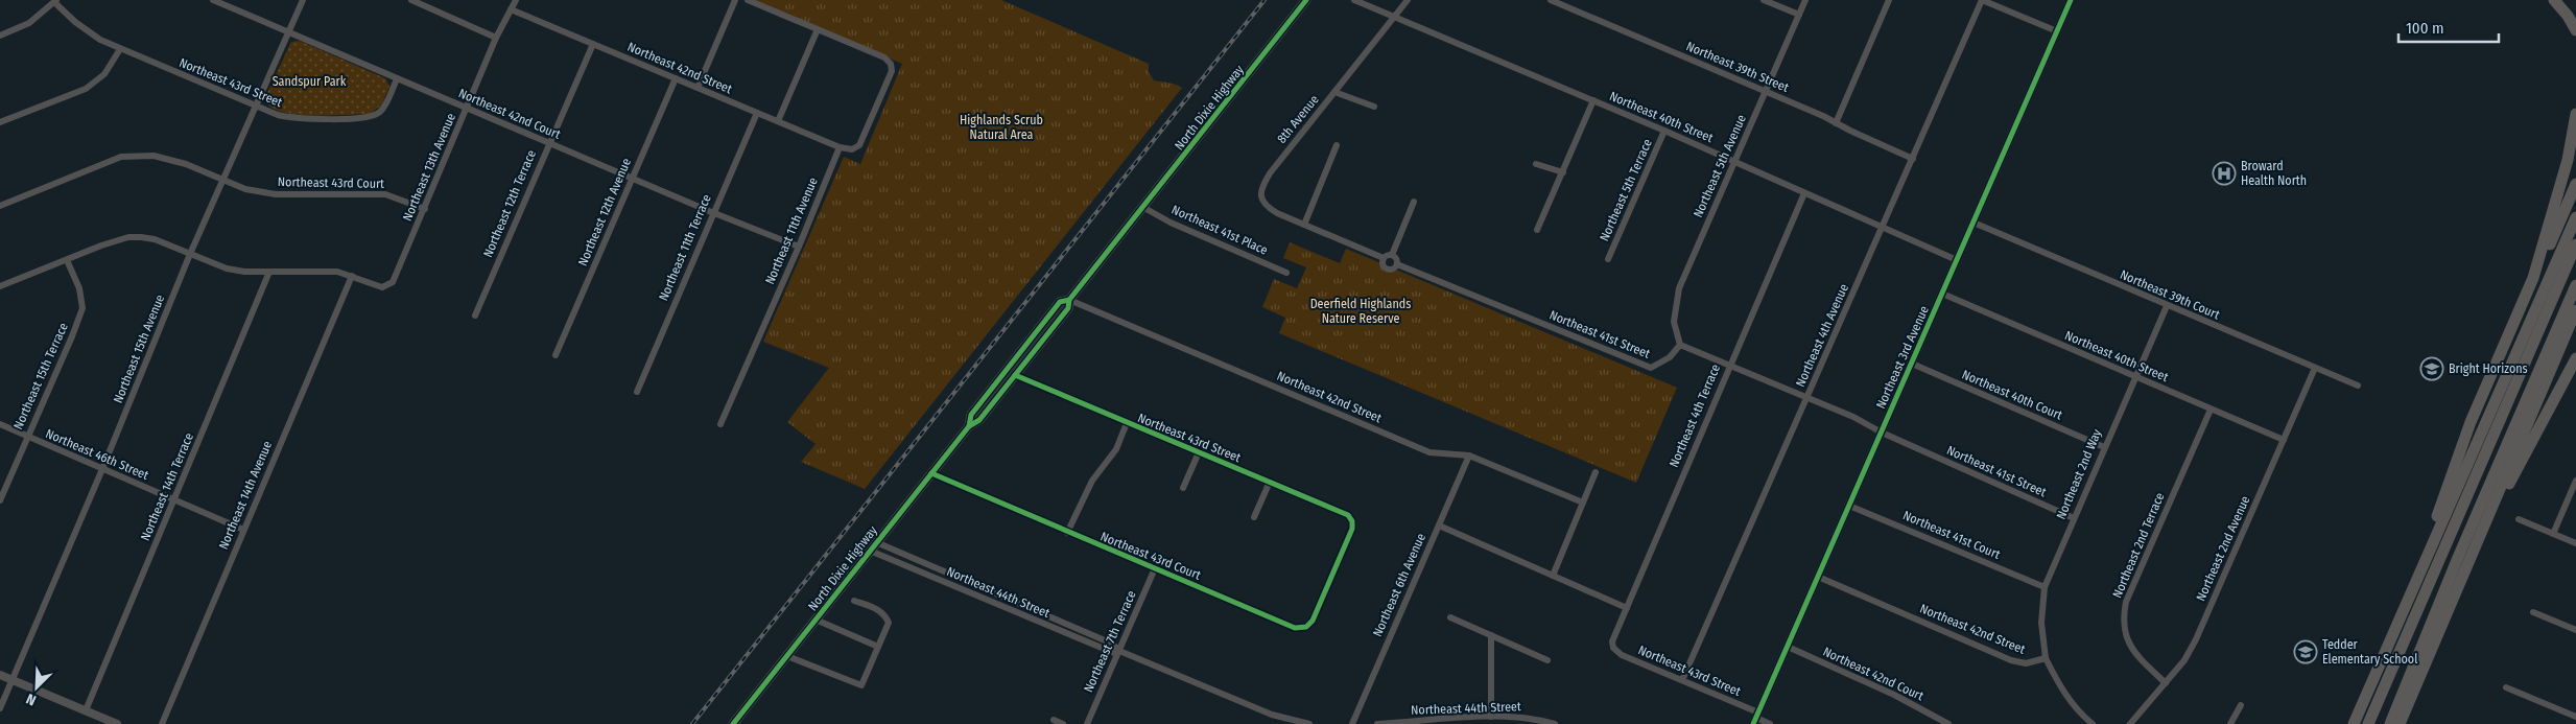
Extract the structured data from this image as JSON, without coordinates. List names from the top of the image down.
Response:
{
  "streets": {
    "main road": ["North Dixie Highway"],
    "street": [
      "Northeast 39th Street",
      "Northeast 42nd Street",
      "Northeast 43rd Street",
      "Northeast 42nd Court",
      "Northeast 40th Street",
      "8th Avenue",
      "Northeast 5th Avenue",
      "Northeast 13th Avenue",
      "Northeast 43rd Court",
      "Northeast 5th Terrace",
      "Northeast 12th Terrace",
      "Northeast 12th Avenue",
      "Northeast 41st Place",
      "Northeast 11th Avenue",
      "Northeast 11th Terrace",
      "Northeast 39th Court",
      "Northeast 41st Street",
      "Northeast 4th Avenue",
      "Northeast 15th Avenue",
      "Northeast 3rd Avenue",
      "Northeast 15th Terrace",
      "Northeast 40th Court",
      "Northeast 4th Terrace",
      "Northeast 46th Street",
      "Northeast 2nd Way",
      "Northeast 14th Terrace",
      "Northeast 14th Avenue",
      "Northeast 41st Court",
      "Northeast 2nd Terrace",
      "Northeast 2nd Avenue",
      "Northeast 6th Avenue",
      "Northeast 44th Street",
      "Northeast 7th Terrace"
    ]
  },
  "crossings": [
    ["Northeast 39th Street", "Northeast 5th Avenue"],
    ["Northeast 39th Street", "Northeast 4th Avenue"],
    ["Northeast 42nd Street", "North Dixie Highway"],
    ["Northeast 42nd Street", "Northeast 13th Avenue"],
    ["Northeast 42nd Street", "Northeast 12th Terrace"],
    ["Northeast 42nd Street", "Northeast 12th Avenue"],
    ["Northeast 42nd Street", "Northeast 11th Avenue"],
    ["Northeast 42nd Street", "Northeast 11th Terrace"],
    ["Northeast 42nd Street", "Northeast 3rd Avenue"],
    ["Northeast 42nd Street", "Northeast 2nd Way"],
    ["Northeast 42nd Street", "Northeast 6th Avenue"],
    ["Northeast 43rd Street", "North Dixie Highway"],
    ["Northeast 43rd Street", "Northeast 42nd Court"],
    ["Northeast 43rd Street", "Northeast 43rd Court"],
    ["Northeast 43rd Street", "Northeast 4th Avenue"],
    ["Northeast 43rd Street", "Northeast 15th Avenue"],
    ["Northeast 43rd Street", "Northeast 3rd Avenue"],
    ["Northeast 43rd Street", "Northeast 4th Terrace"],
    ["North Dixie Highway", "Northeast 43rd Court"],
    ["North Dixie Highway", "Northeast 41st Place"],
    ["North Dixie Highway", "Northeast 44th Street"],
    ["Northeast 42nd Court", "Northeast 13th Avenue"],
    ["Northeast 42nd Court", "Northeast 12th Terrace"],
    ["Northeast 42nd Court", "Northeast 12th Avenue"],
    ["Northeast 42nd Court", "Northeast 11th Avenue"],
    ["Northeast 42nd Court", "Northeast 11th Terrace"],
    ["Northeast 42nd Court", "Northeast 15th Avenue"],
    ["Northeast 42nd Court", "Northeast 3rd Avenue"],
    ["Northeast 40th Street", "Northeast 5th Avenue"],
    ["Northeast 40th Street", "Northeast 5th Terrace"],
    ["Northeast 40th Street", "Northeast 4th Avenue"],
    ["Northeast 40th Street", "Northeast 3rd Avenue"],
    ["Northeast 40th Street", "Northeast 4th Terrace"],
    ["Northeast 40th Street", "Northeast 2nd Way"],
    ["Northeast 40th Street", "Northeast 2nd Terrace"],
    ["Northeast 40th Street", "Northeast 2nd Avenue"],
    ["Northeast 5th Avenue", "Northeast 41st Street"],
    ["Northeast 13th Avenue", "Northeast 43rd Court"],
    ["Northeast 13th Avenue", "Northeast 14th Avenue"],
    ["Northeast 43rd Court", "Northeast 15th Avenue"],
    ["Northeast 43rd Court", "Northeast 7th Terrace"],
    ["Northeast 39th Court", "Northeast 3rd Avenue"],
    ["Northeast 39th Court", "Northeast 2nd Way"],
    ["Northeast 39th Court", "Northeast 2nd Avenue"],
    ["Northeast 41st Street", "Northeast 4th Avenue"],
    ["Northeast 41st Street", "Northeast 3rd Avenue"],
    ["Northeast 41st Street", "Northeast 4th Terrace"],
    ["Northeast 41st Street", "Northeast 2nd Way"],
    ["Northeast 15th Avenue", "Northeast 46th Street"],
    ["Northeast 3rd Avenue", "Northeast 40th Court"],
    ["Northeast 3rd Avenue", "Northeast 41st Court"],
    ["Northeast 15th Terrace", "Northeast 46th Street"],
    ["Northeast 40th Court", "Northeast 2nd Way"],
    ["Northeast 46th Street", "Northeast 14th Terrace"],
    ["Northeast 46th Street", "Northeast 14th Avenue"],
    ["Northeast 2nd Way", "Northeast 41st Court"],
    ["Northeast 2nd Terrace", "Northeast 2nd Avenue"],
    ["Northeast 44th Street", "Northeast 7th Terrace"]
  ],
  "parks": ["Sandspur Park", "Highlands Scrub Natural Area", "Deerfield Highlands Nature Reserve"],
  "places": {
    "hospital": ["Broward Health North"],
    "school or university": ["Bright Horizons", "Tedder Elementary School"]
  },
  "scale_bar": "100 m",
  "north": "bottom left"
}
